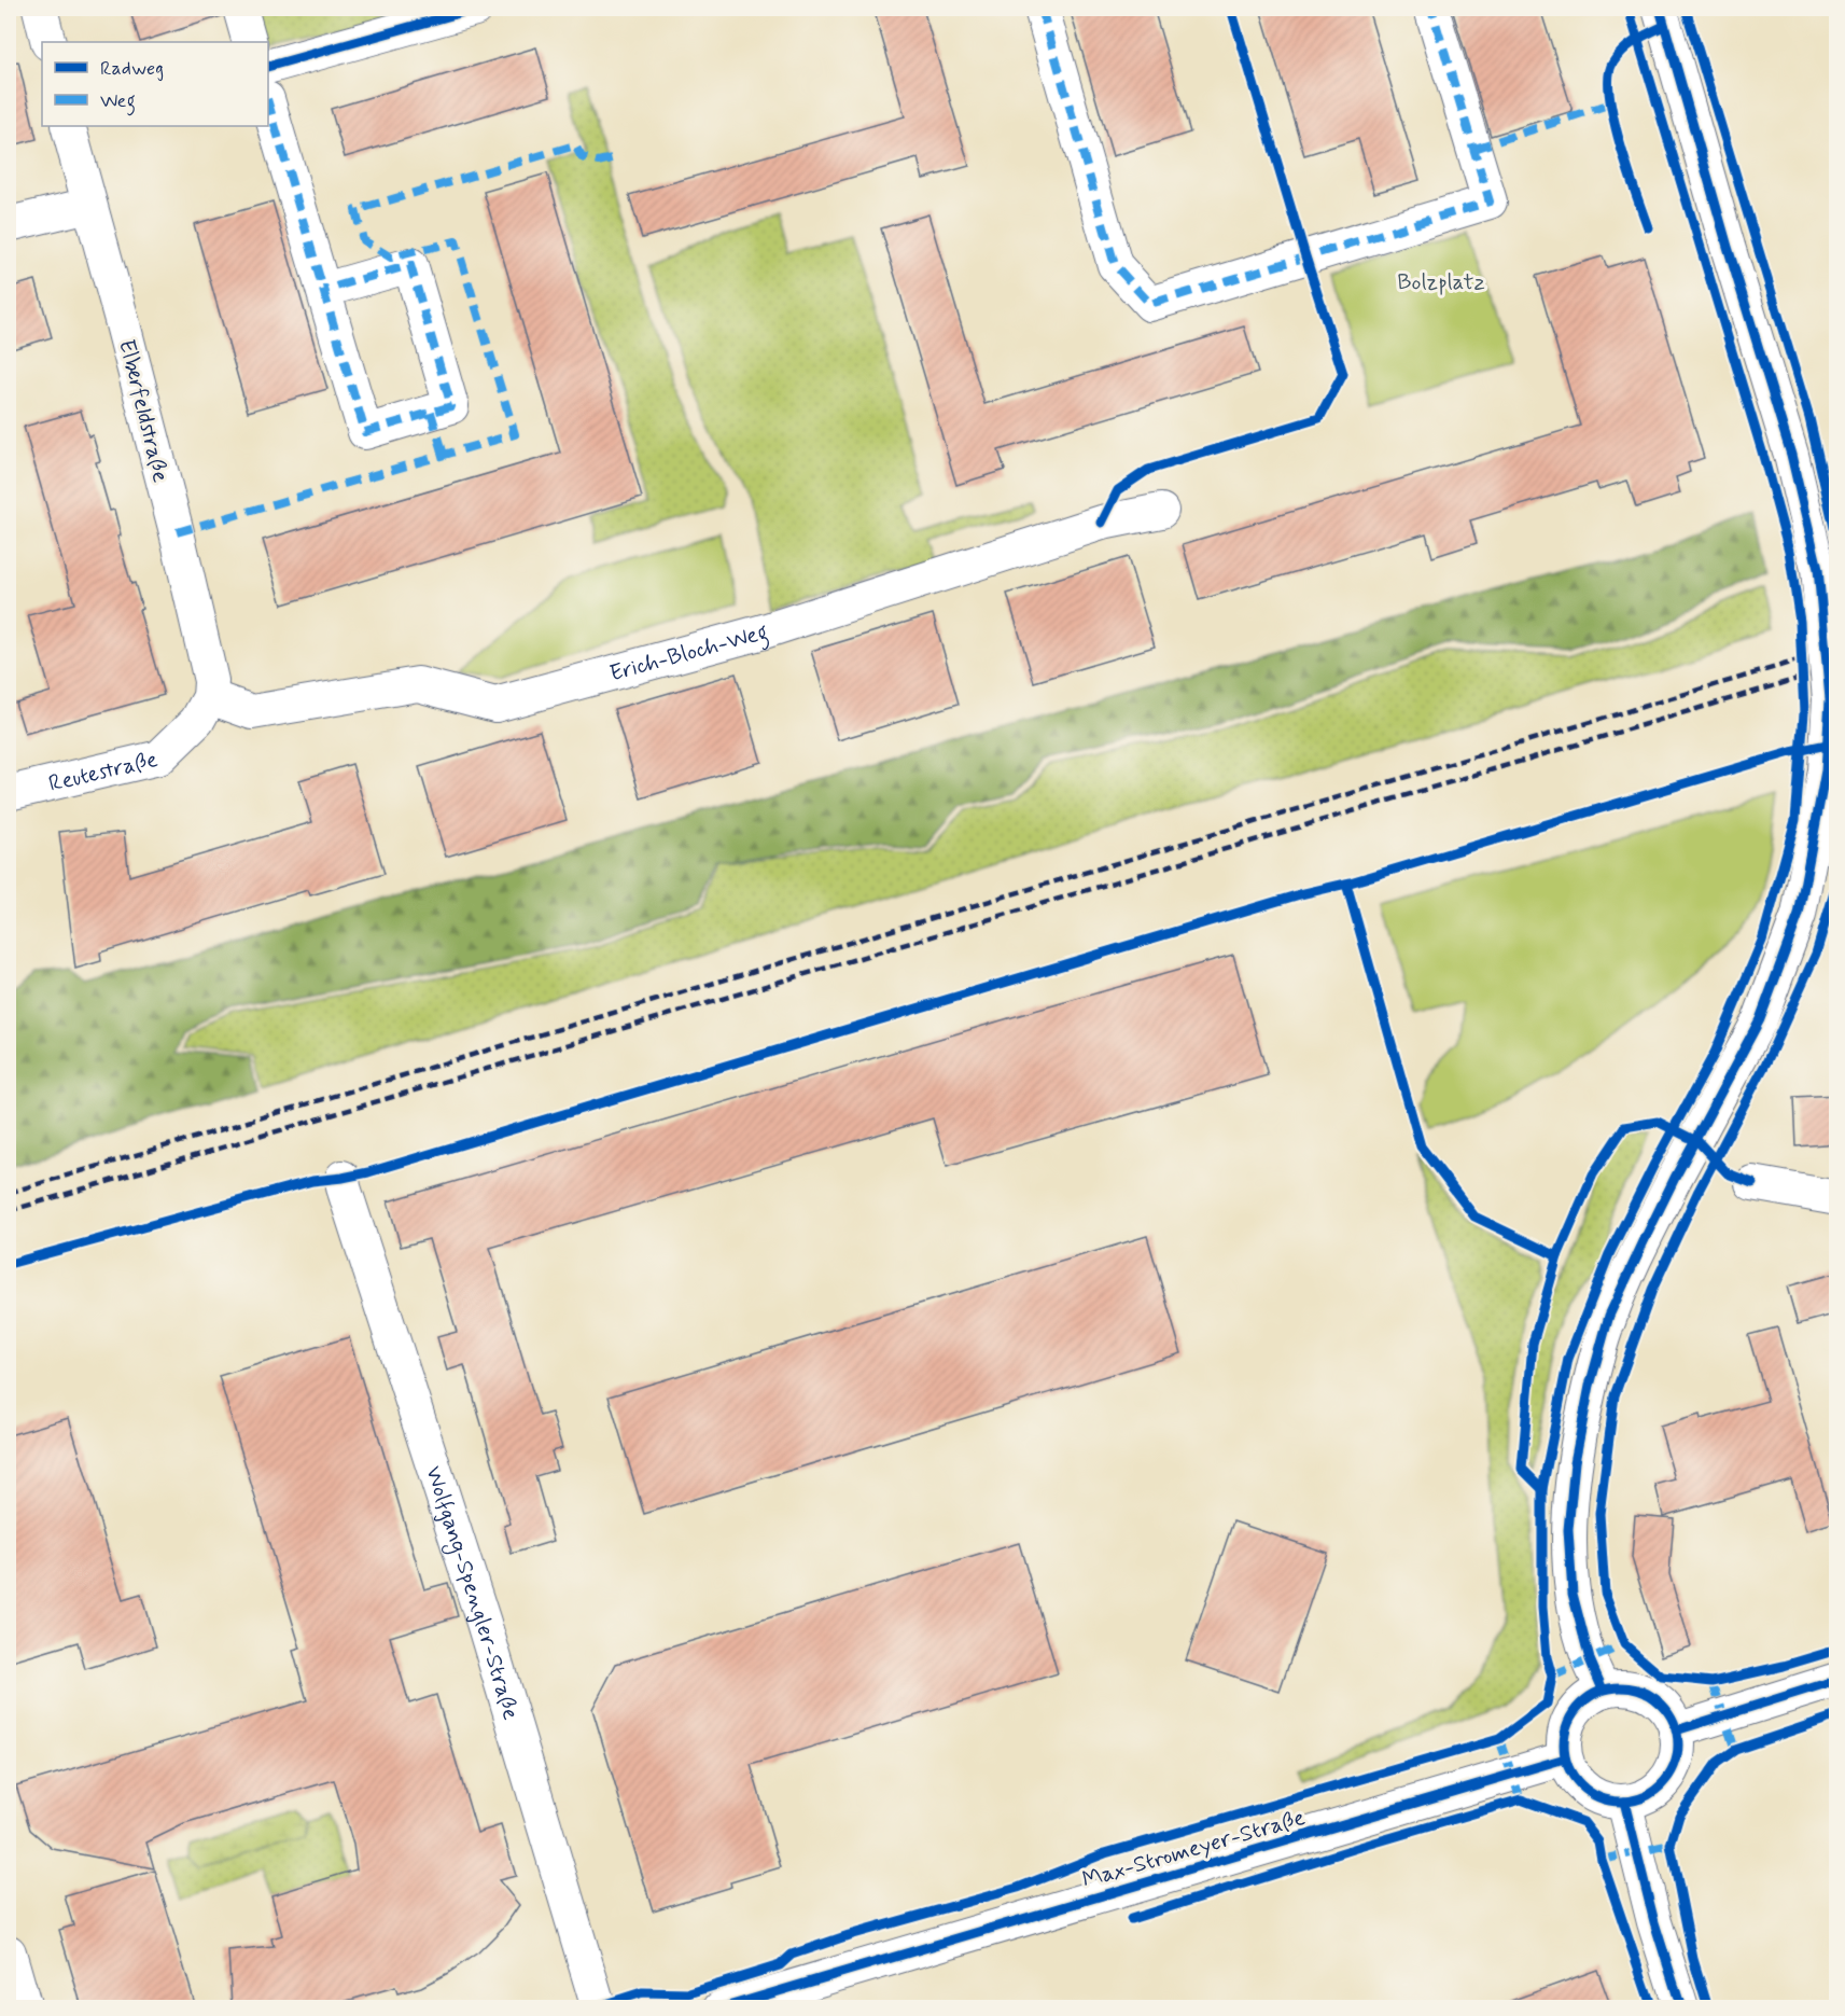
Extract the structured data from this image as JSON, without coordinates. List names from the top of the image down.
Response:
{
  "streets": {
    "street": [
      "Elberfeldstraße",
      "Erich-Bloch-Weg",
      "Reutestraße",
      "Wolfgang-Spengler-Straße",
      "Max-Stromeyer-Straße"
    ]
  },
  "crossings": [
    ["Elberfeldstraße", "Erich-Bloch-Weg"],
    ["Elberfeldstraße", "Reutestraße"],
    ["Erich-Bloch-Weg", "Reutestraße"]
  ],
  "parks": ["Bolzplatz"],
  "legend": ["Radweg", "Weg"]
}
